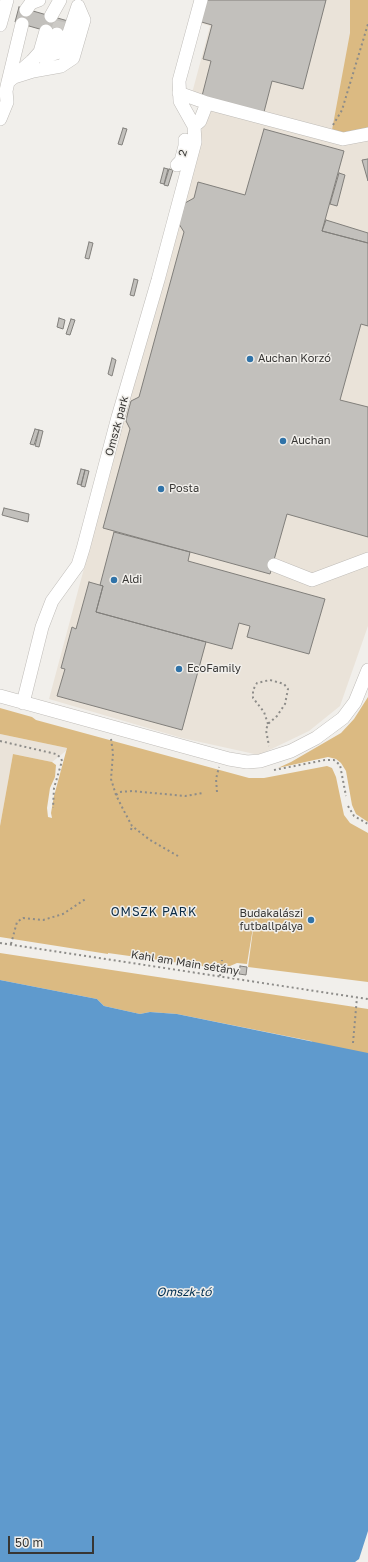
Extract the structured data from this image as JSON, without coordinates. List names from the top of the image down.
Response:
{
  "streets": {
    "lane": ["Omszk park"],
    "path": ["Kahl am Main sétány"]
  },
  "districts": ["OMSZK PARK"],
  "water": ["Omszk-tó"],
  "places": [
    "Auchan Korzó",
    "Auchan",
    "Posta",
    "Aldi",
    "EcoFamily",
    "Budakalászi futballpálya"
  ],
  "scale_bar": "50 m"
}
